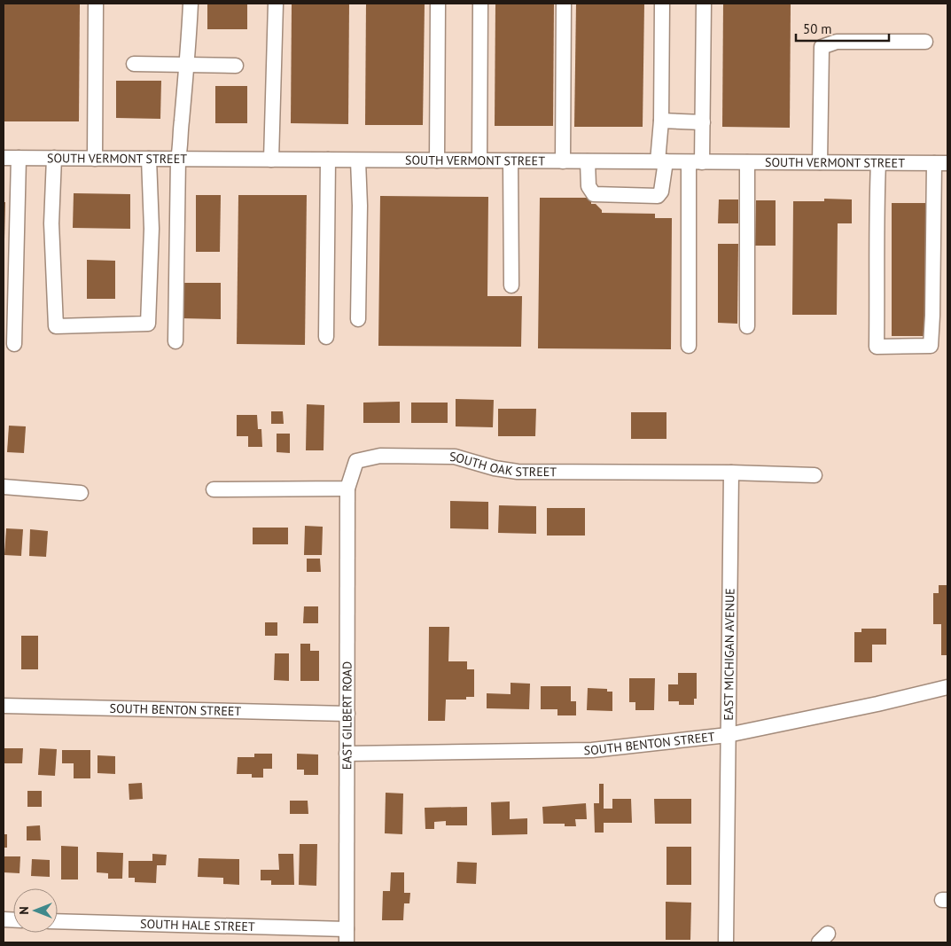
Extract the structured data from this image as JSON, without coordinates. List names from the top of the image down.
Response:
{
  "streets": {
    "street": [
      "SOUTH VERMONT STREET",
      "SOUTH OAK STREET",
      "EAST MICHIGAN AVENUE",
      "SOUTH BENTON STREET",
      "EAST GILBERT ROAD",
      "SOUTH HALE STREET"
    ]
  },
  "crossings": [
    ["SOUTH OAK STREET", "EAST MICHIGAN AVENUE"],
    ["SOUTH OAK STREET", "EAST GILBERT ROAD"],
    ["EAST MICHIGAN AVENUE", "SOUTH BENTON STREET"],
    ["SOUTH BENTON STREET", "EAST GILBERT ROAD"],
    ["EAST GILBERT ROAD", "SOUTH HALE STREET"]
  ],
  "scale_bar": "50 m",
  "north": "left"
}
